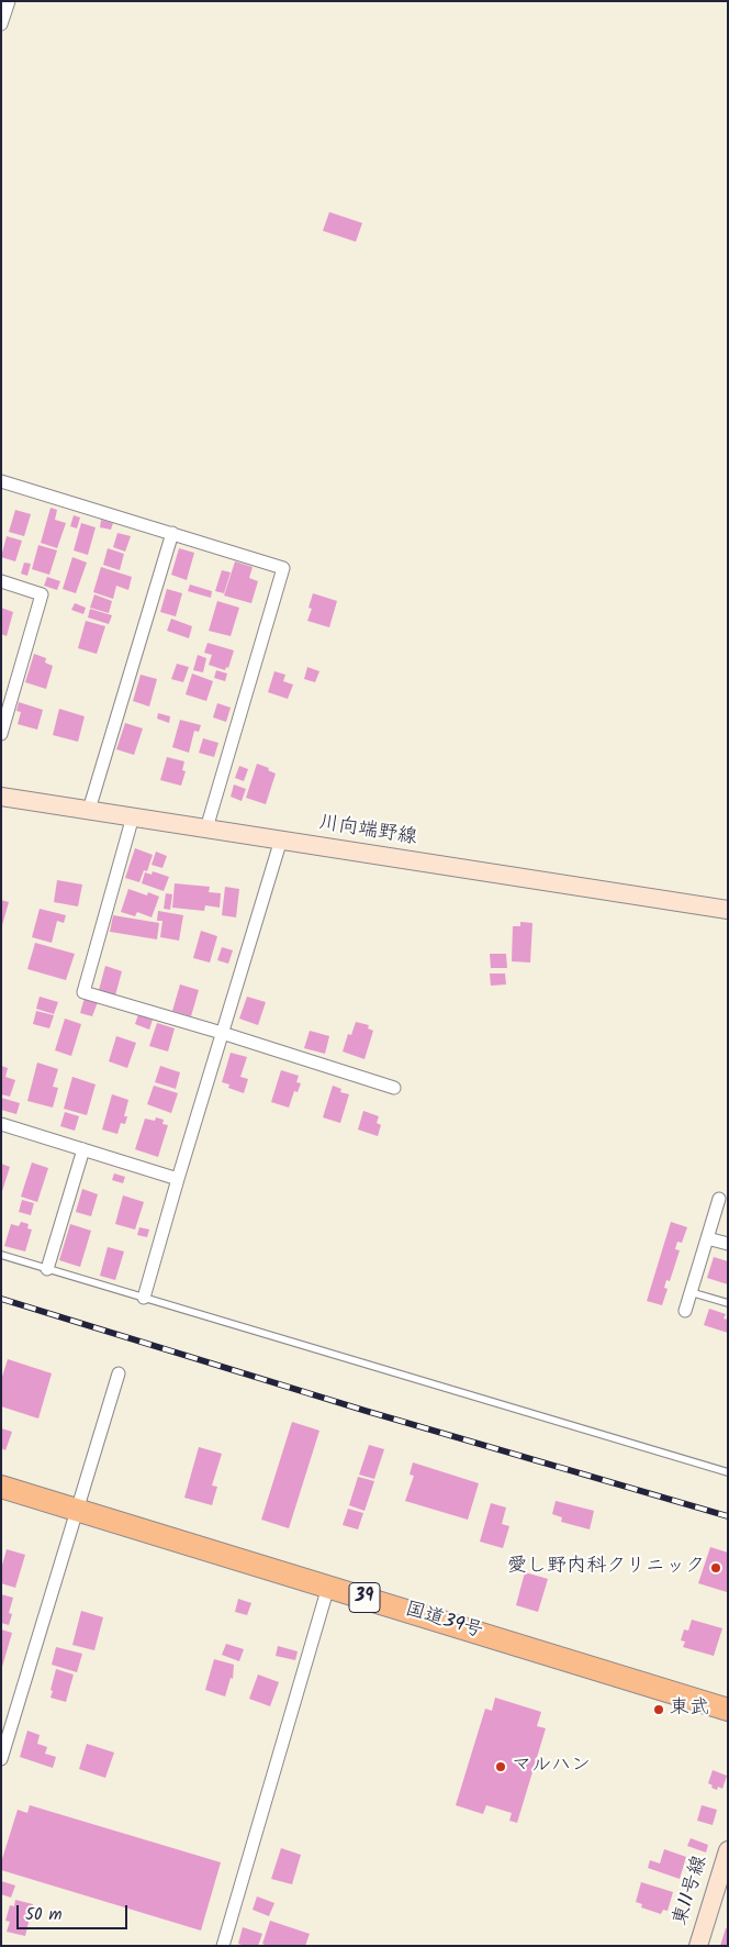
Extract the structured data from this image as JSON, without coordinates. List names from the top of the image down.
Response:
{
  "streets": {
    "highway": ["39", "国道39号"],
    "main road": ["川向端野線", "東11号線"]
  },
  "places": ["愛し野内科クリニック", "東武", "マルハン"],
  "scale_bar": "50 m"
}
